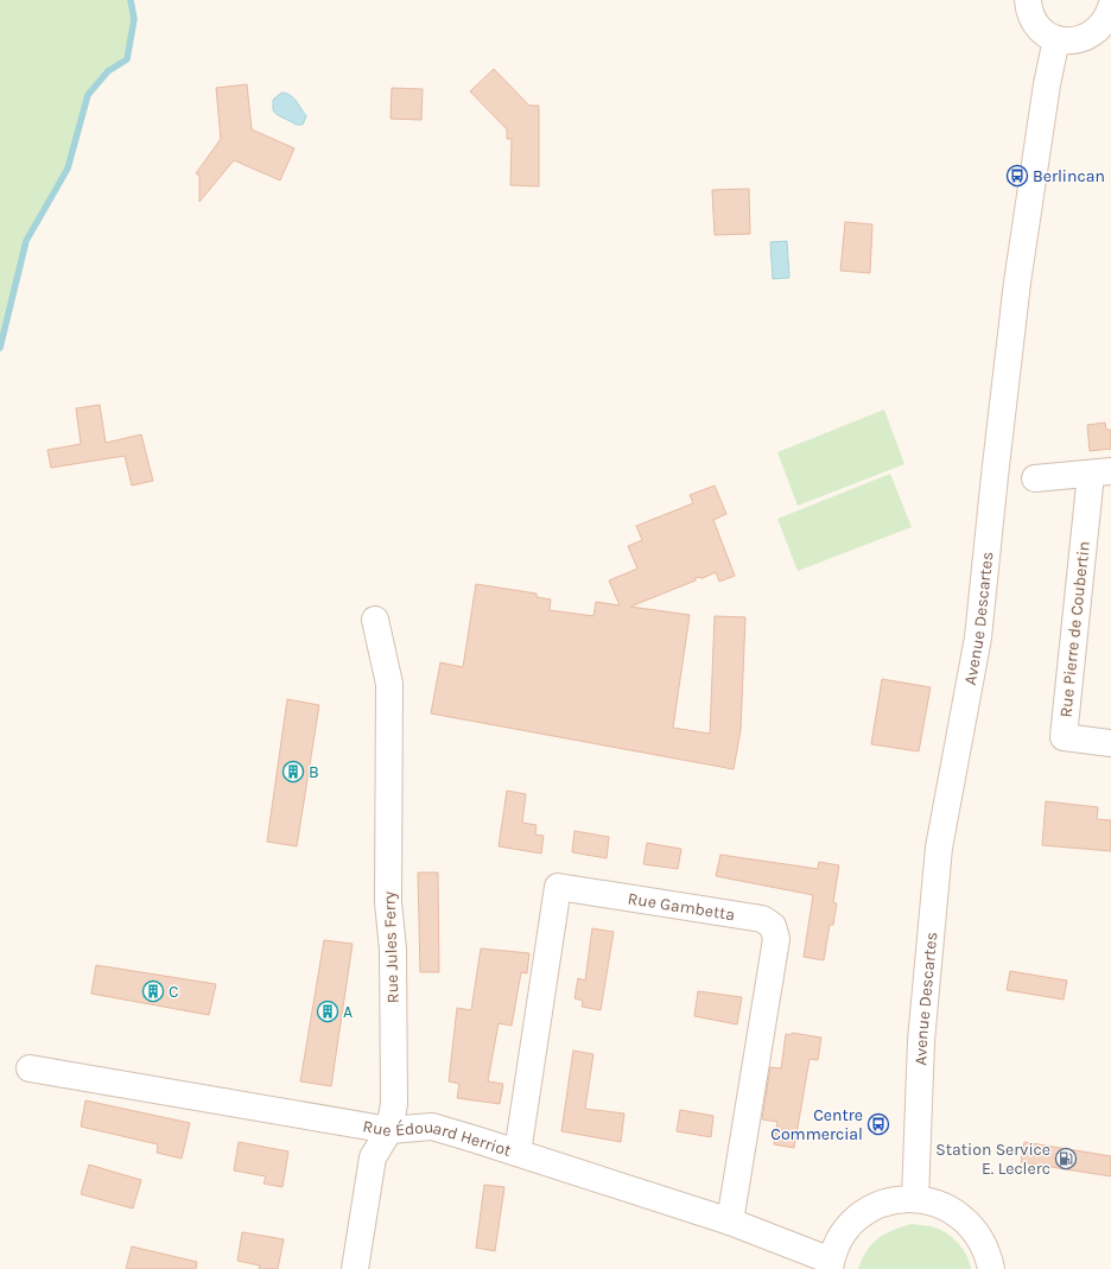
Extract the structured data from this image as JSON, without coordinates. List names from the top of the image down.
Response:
{
  "streets": {
    "street": [
      "Avenue Descartes",
      "Rue Pierre de Coubertin",
      "Rue Gambetta",
      "Rue Jules Ferry",
      "Rue Édouard Herriot"
    ]
  },
  "crossings": [
    ["Rue Gambetta", "Rue Édouard Herriot"],
    ["Rue Jules Ferry", "Rue Édouard Herriot"]
  ],
  "places": {
    "bus stop": ["Berlincan", "Centre Commercial"],
    "building": ["B", "C", "A"],
    "fuel station": ["Station Service E. Leclerc"]
  }
}
